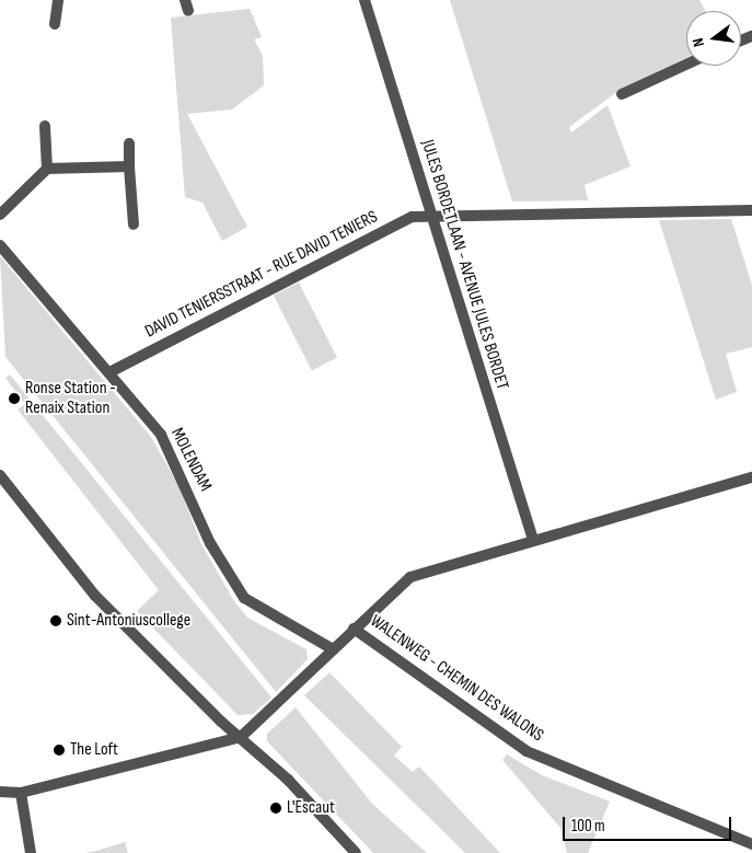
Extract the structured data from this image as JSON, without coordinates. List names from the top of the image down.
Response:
{
  "streets": {
    "street": [
      "JULES BORDETLAAN - AVENUE JULES BORDET",
      "DAVID TENIERSSTRAAT - RUE DAVID TENIERS",
      "MOLENDAM",
      "WALENWEG - CHEMIN DES WALONS"
    ]
  },
  "crossings": [
    ["JULES BORDETLAAN - AVENUE JULES BORDET", "DAVID TENIERSSTRAAT - RUE DAVID TENIERS"],
    ["DAVID TENIERSSTRAAT - RUE DAVID TENIERS", "MOLENDAM"]
  ],
  "places": [
    "Ronse Station - Renaix Station",
    "Sint-Antoniuscollege",
    "The Loft",
    "L'Escaut"
  ],
  "scale_bar": "100 m",
  "north": "left"
}
